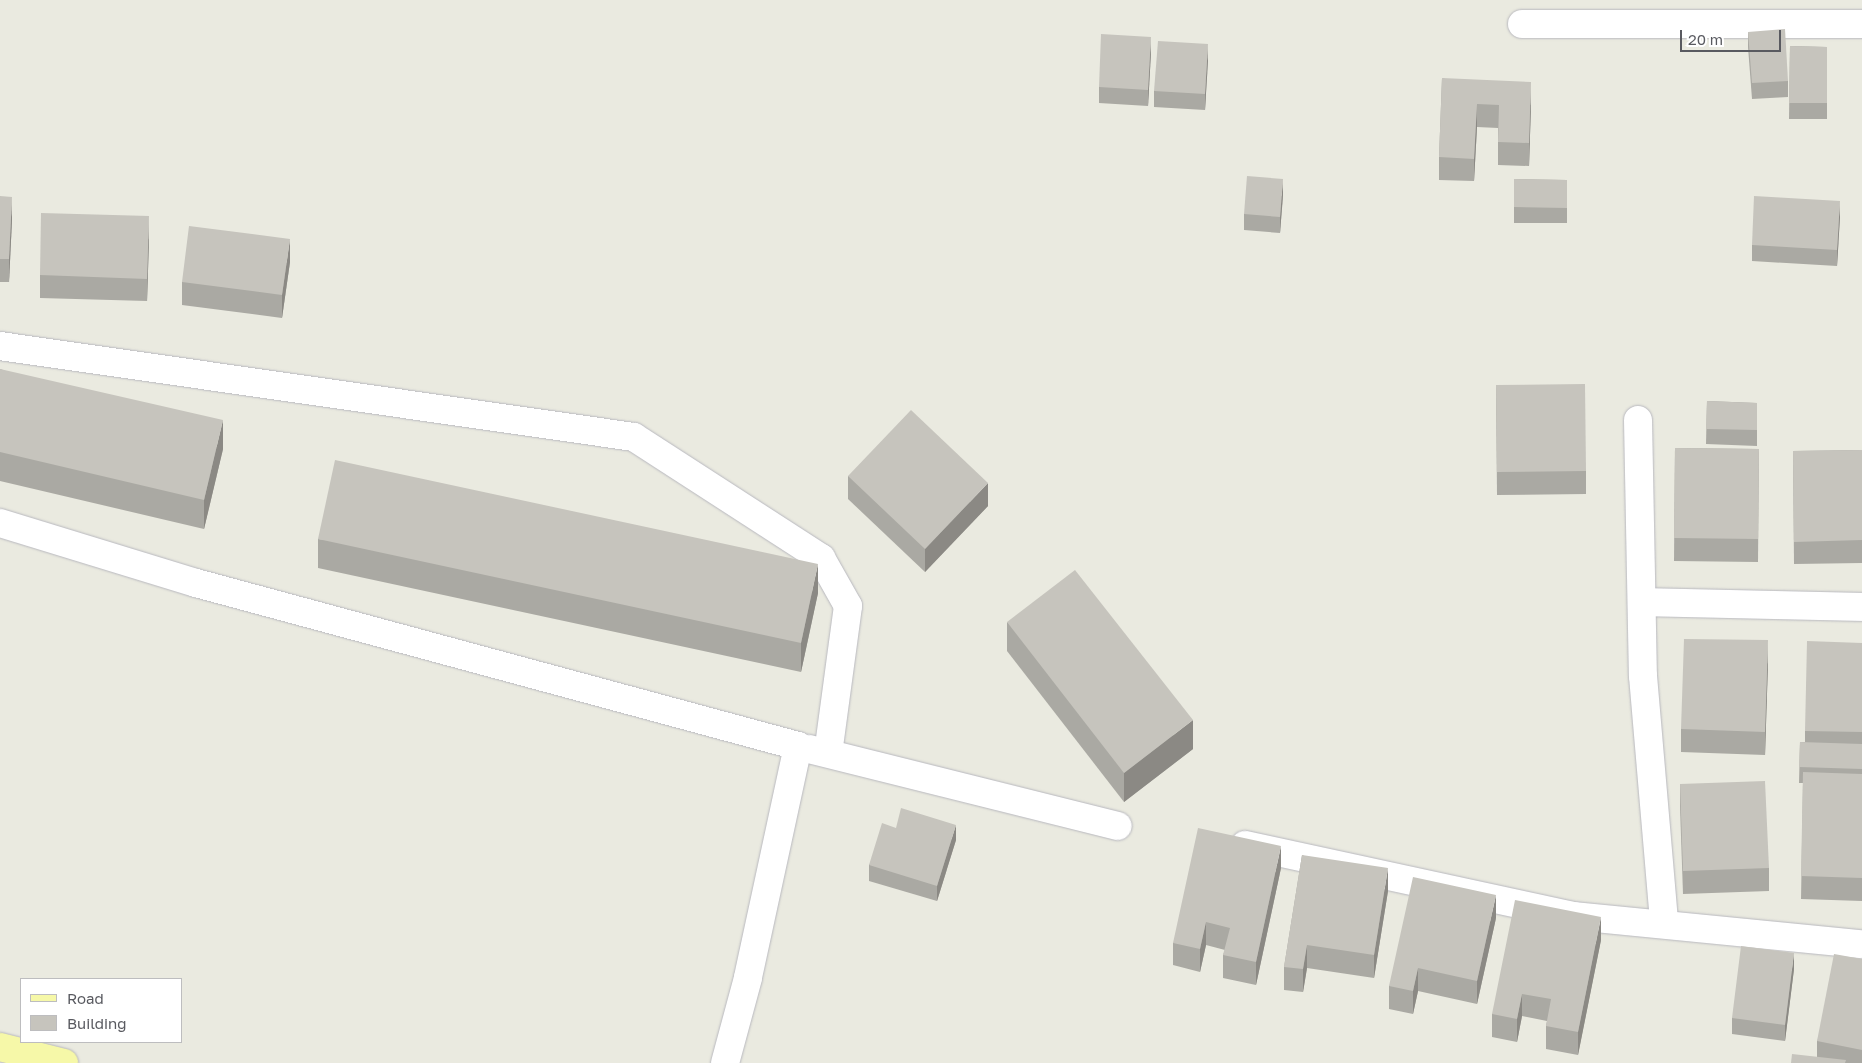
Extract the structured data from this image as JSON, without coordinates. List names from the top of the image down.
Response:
{
  "legend": ["Road", "Building"],
  "scale_bar": "20 m"
}
